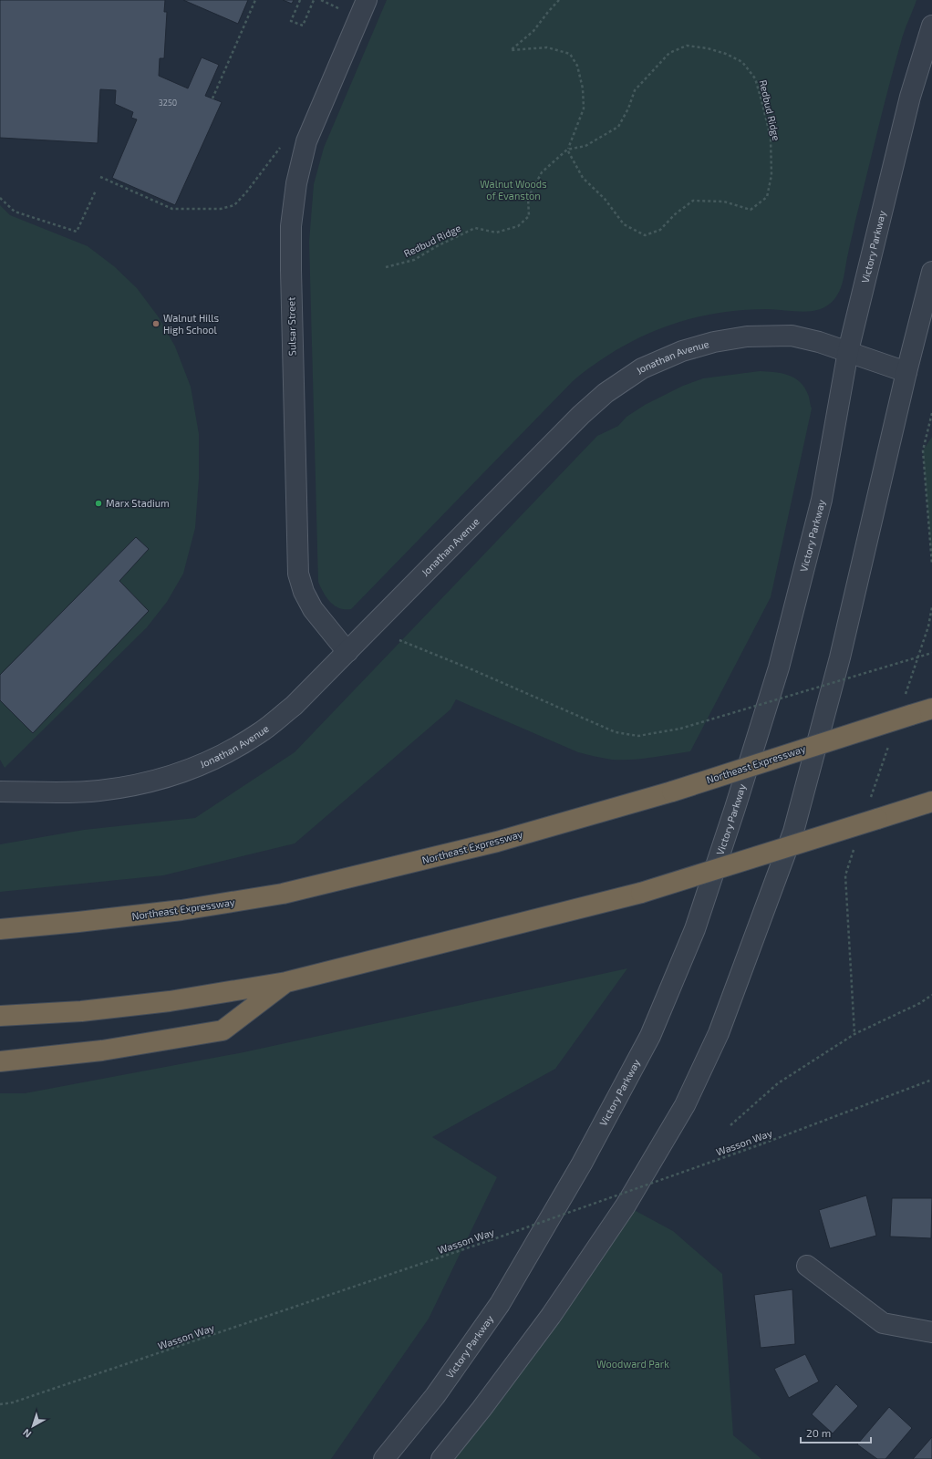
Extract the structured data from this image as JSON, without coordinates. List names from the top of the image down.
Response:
{
  "streets": {
    "highway": ["Northeast Expressway"],
    "street": ["Victory Parkway", "Sulsar Street", "Jonathan Avenue"],
    "path": ["Redbud Ridge", "Wasson Way"]
  },
  "crossings": [
    ["Victory Parkway", "Jonathan Avenue"],
    ["Sulsar Street", "Jonathan Avenue"]
  ],
  "parks": ["Walnut Woods of Evanston", "Woodward Park"],
  "places": ["Walnut Hills High School", "Marx Stadium"],
  "house_numbers": ["3250"],
  "scale_bar": "20 m",
  "north": "bottom left"
}
